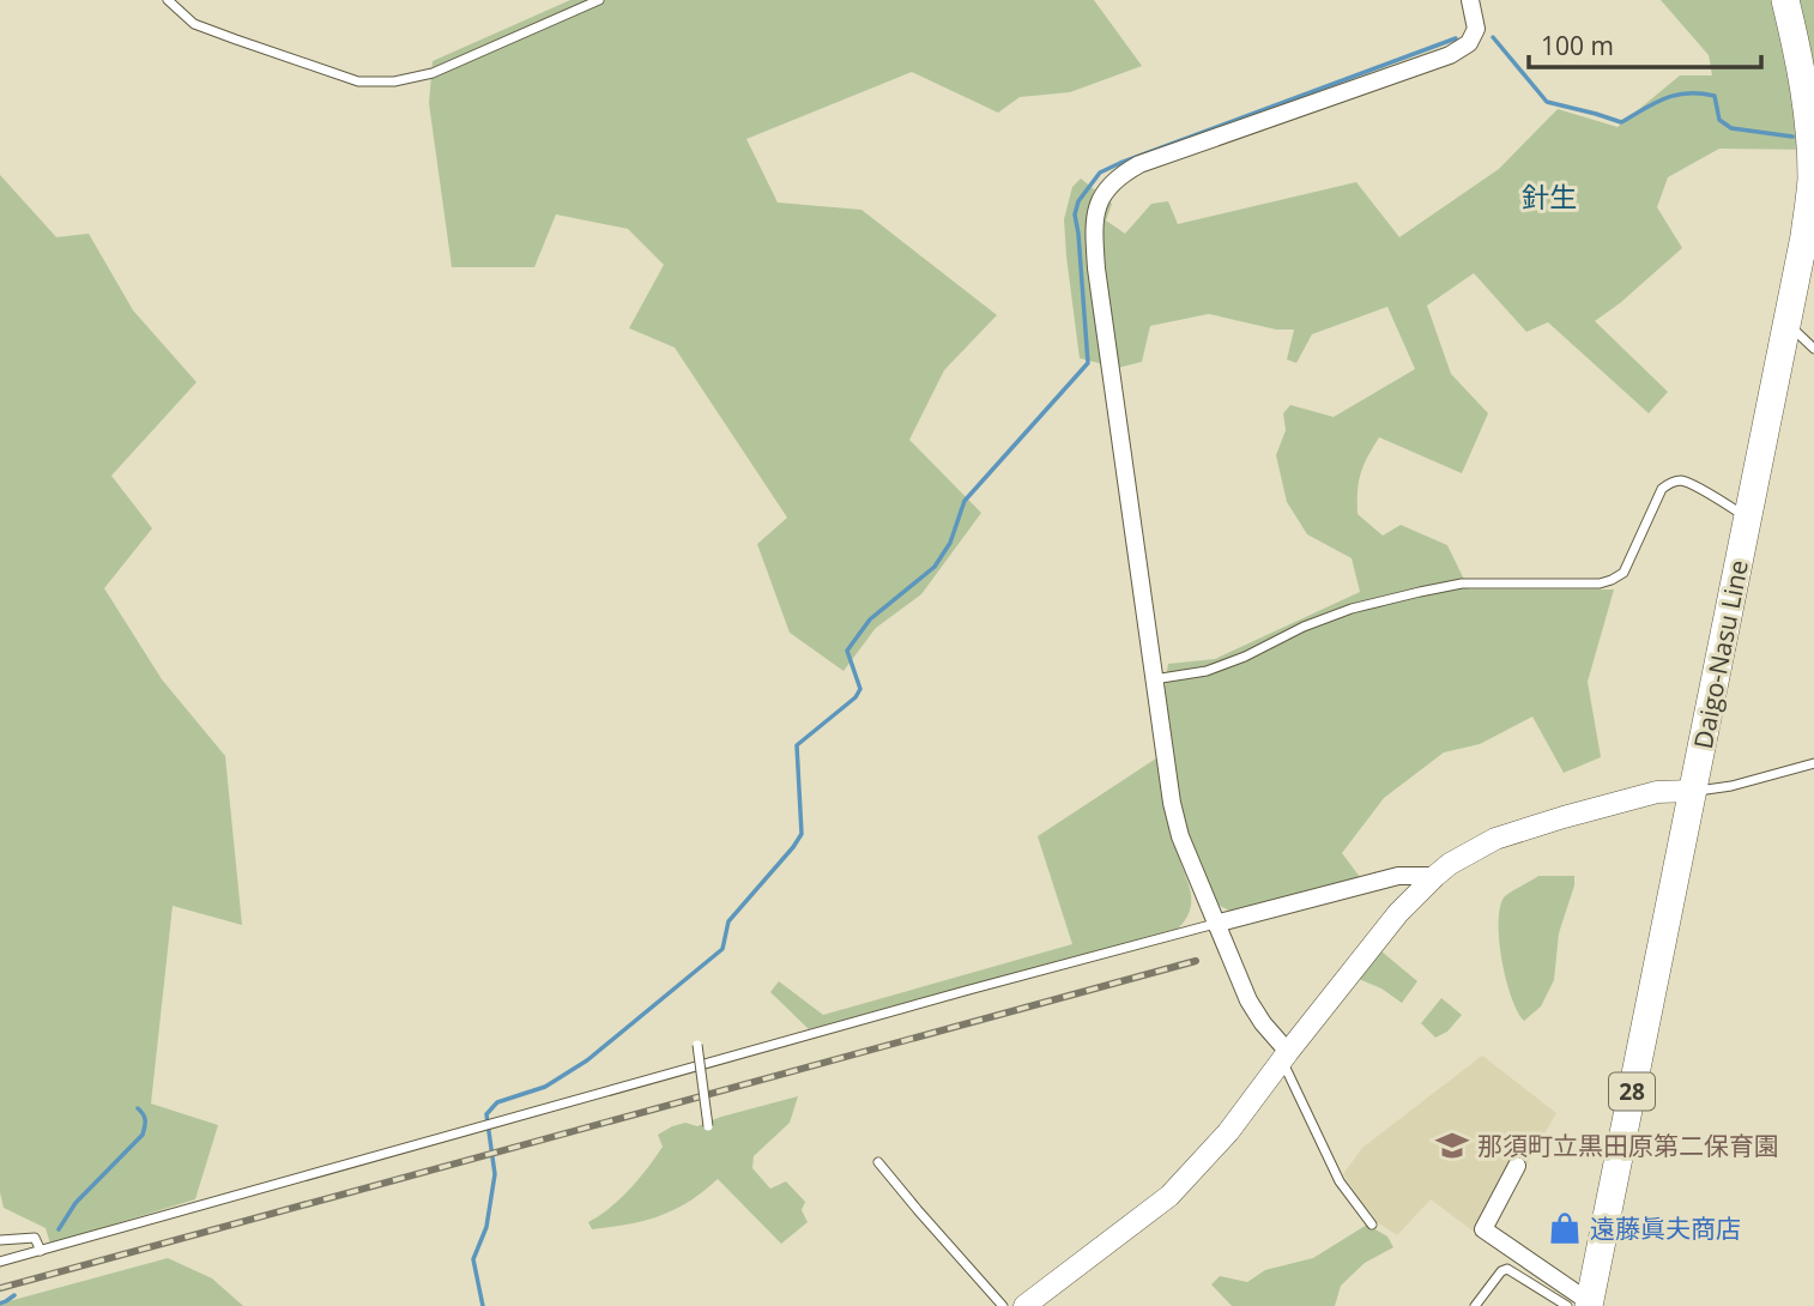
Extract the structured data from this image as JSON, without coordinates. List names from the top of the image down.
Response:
{
  "streets": {
    "main road": ["Daigo-Nasu Line", "28"]
  },
  "districts": ["針生"],
  "places": {
    "school or university": ["那須町立黒田原第二保育園"],
    "shop": ["遠藤眞夫商店"]
  },
  "scale_bar": "100 m"
}
